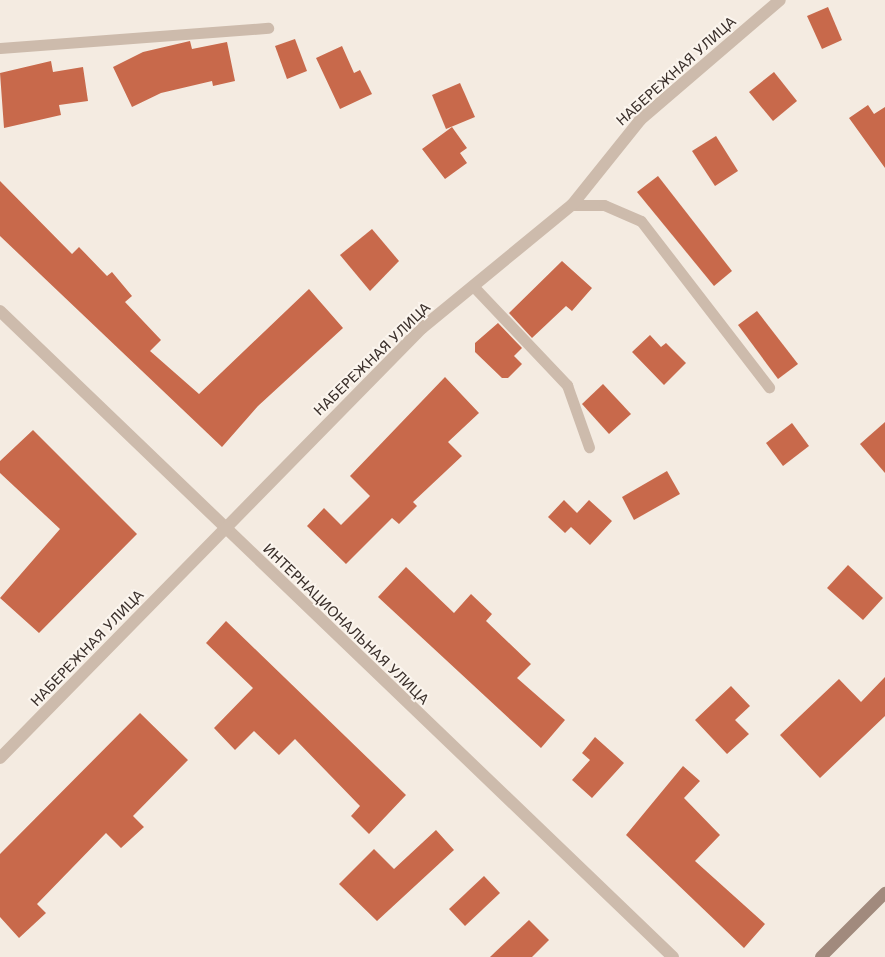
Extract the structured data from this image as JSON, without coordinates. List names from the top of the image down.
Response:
{
  "streets": {
    "street": ["НАБЕРЕЖНАЯ УЛИЦА", "ИНТЕРНАЦИОНАЛЬНАЯ УЛИЦА"]
  },
  "crossings": [
    ["НАБЕРЕЖНАЯ УЛИЦА", "ИНТЕРНАЦИОНАЛЬНАЯ УЛИЦА"]
  ]
}
